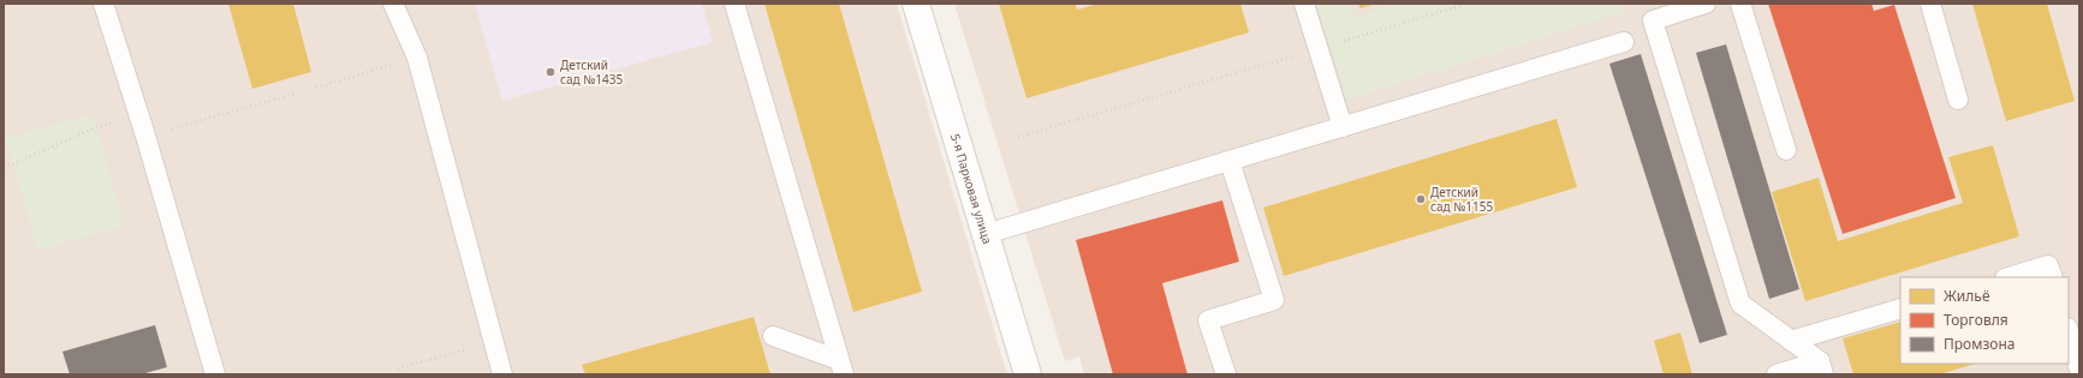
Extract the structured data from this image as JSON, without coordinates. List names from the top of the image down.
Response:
{
  "streets": {
    "street": ["5-я Парковая улица"]
  },
  "places": ["Детский сад №1435", "Детский сад №1155"],
  "legend": ["Жильё", "Торговля", "Промзона"]
}
